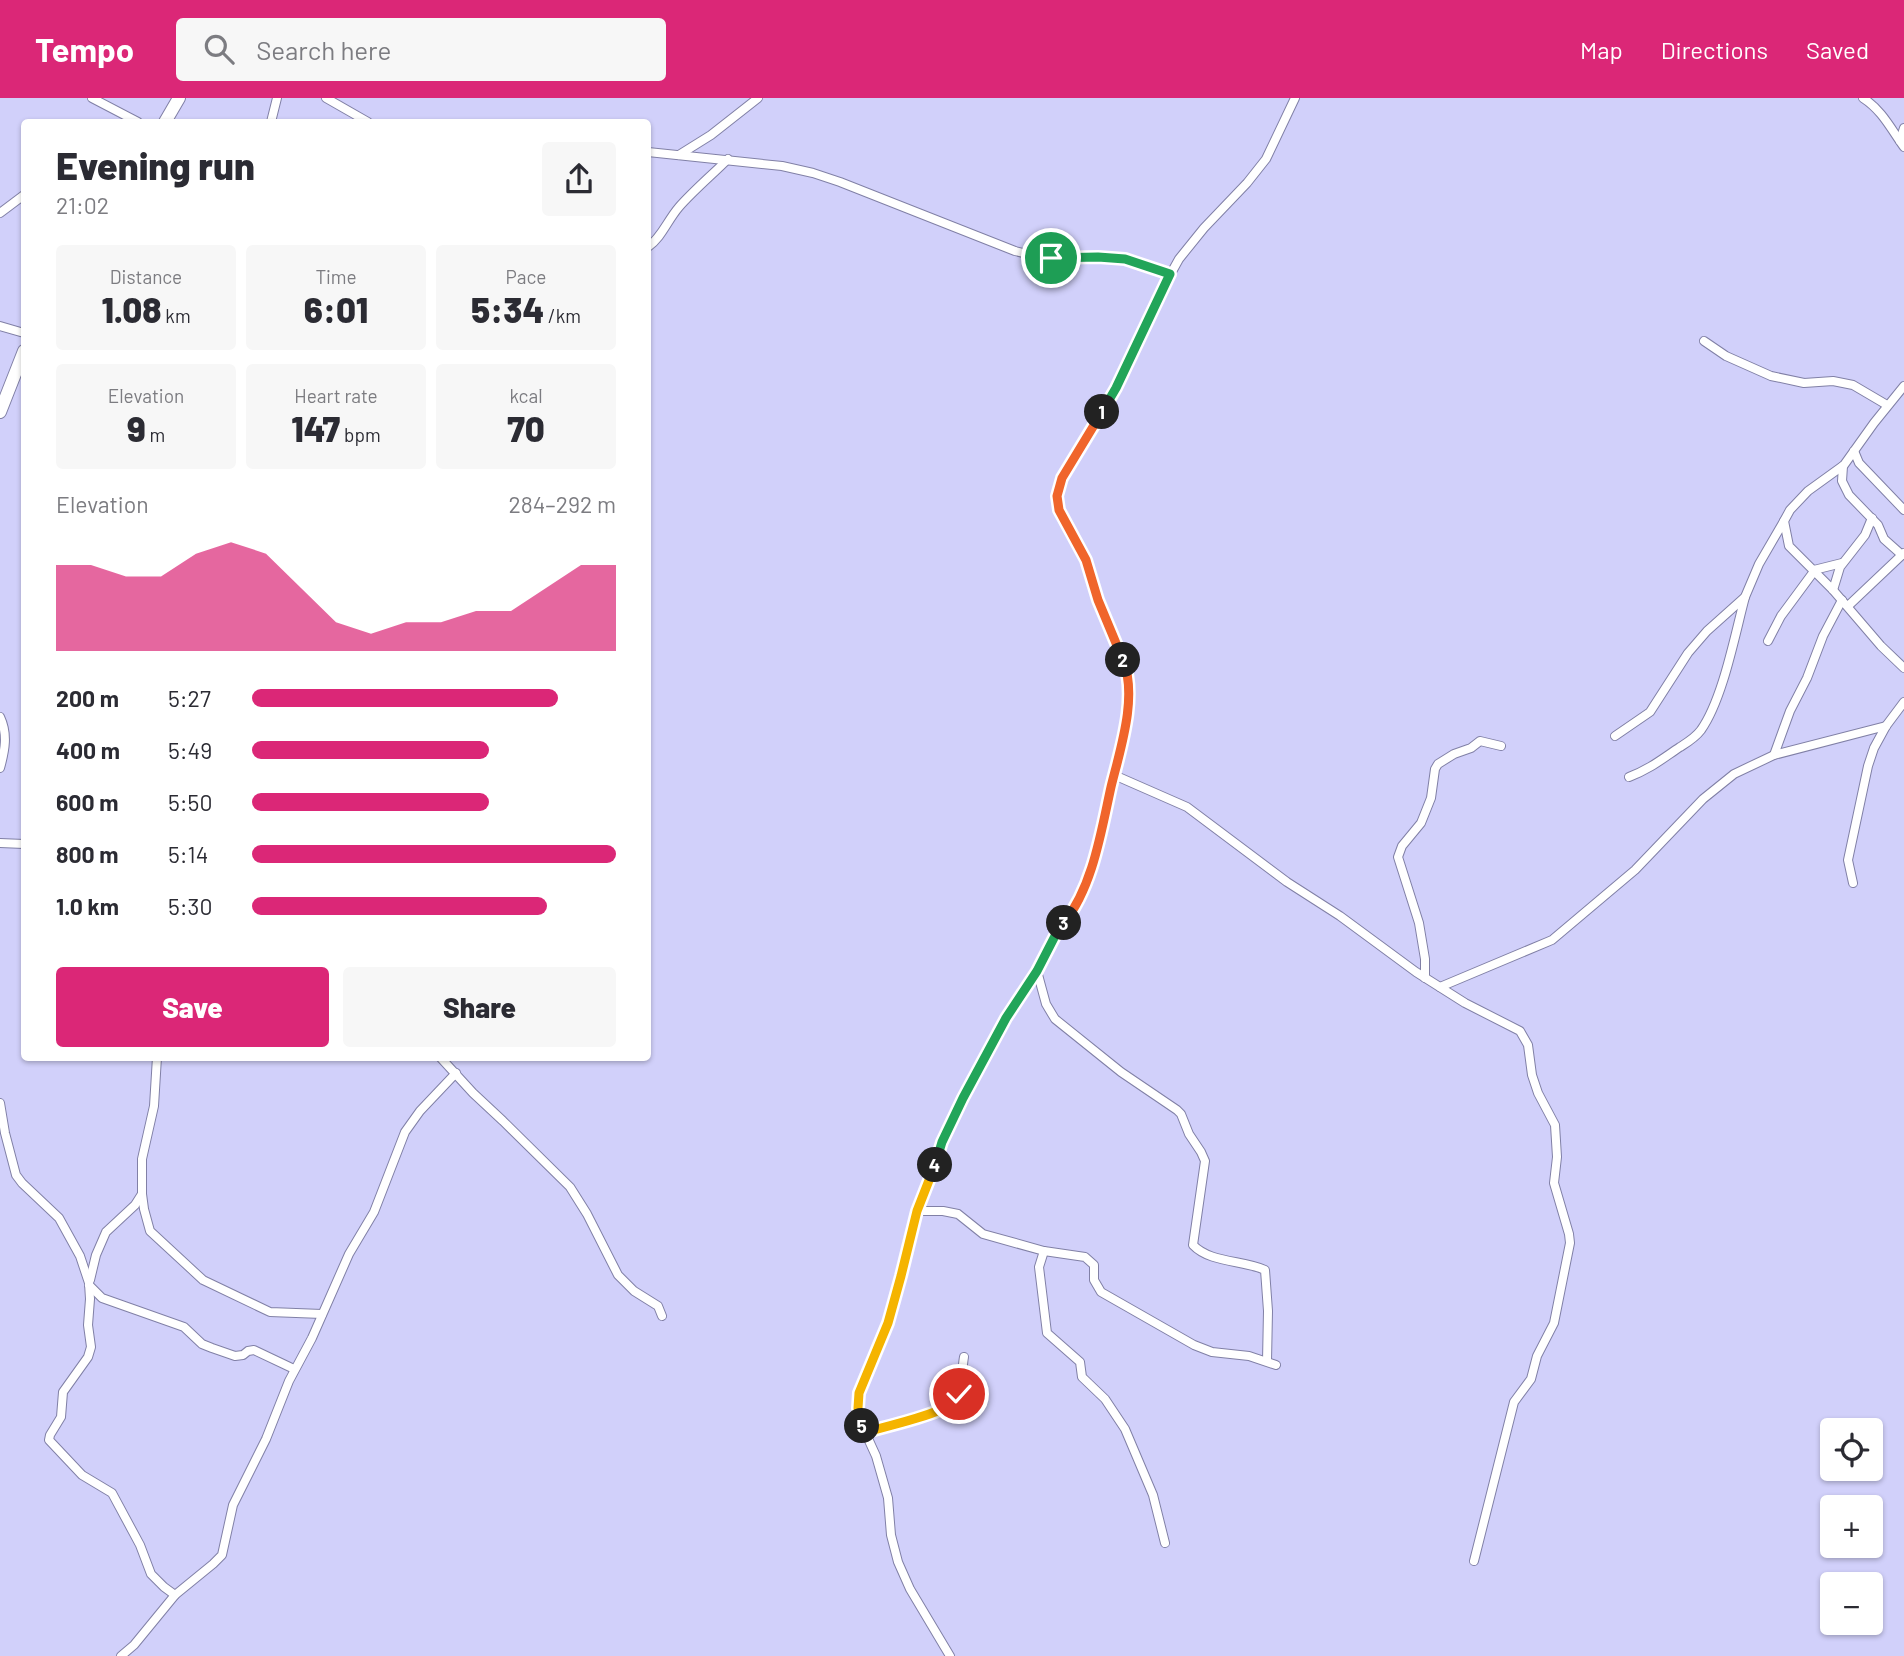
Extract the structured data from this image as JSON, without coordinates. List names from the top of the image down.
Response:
{
  "page": {
    "header": "Tempo",
    "search": "Search here",
    "nav": ["Map", "Directions", "Saved"],
    "heading": ["Evening run", "21:02"],
    "stats": [
      ["Distance", "1.08 km"],
      ["Time", "6:01"],
      ["Pace", "5:34 /km"],
      ["Elevation", "9 m"],
      ["Heart rate", "147 bpm"],
      ["kcal", "70"]
    ],
    "pins": [
      "1",
      "2",
      "3",
      "4",
      "5"
    ],
    "chart": ["Elevation", "284–292 m"],
    "list": [
      {
        "name": "200 m",
        "note": "5:27"
      },
      {
        "name": "400 m",
        "note": "5:49"
      },
      {
        "name": "600 m",
        "note": "5:50"
      },
      {
        "name": "800 m",
        "note": "5:14"
      },
      {
        "name": "1.0 km",
        "note": "5:30"
      }
    ],
    "buttons": ["Save", "Share"],
    "map_buttons": ["+", "−"]
  }
}
